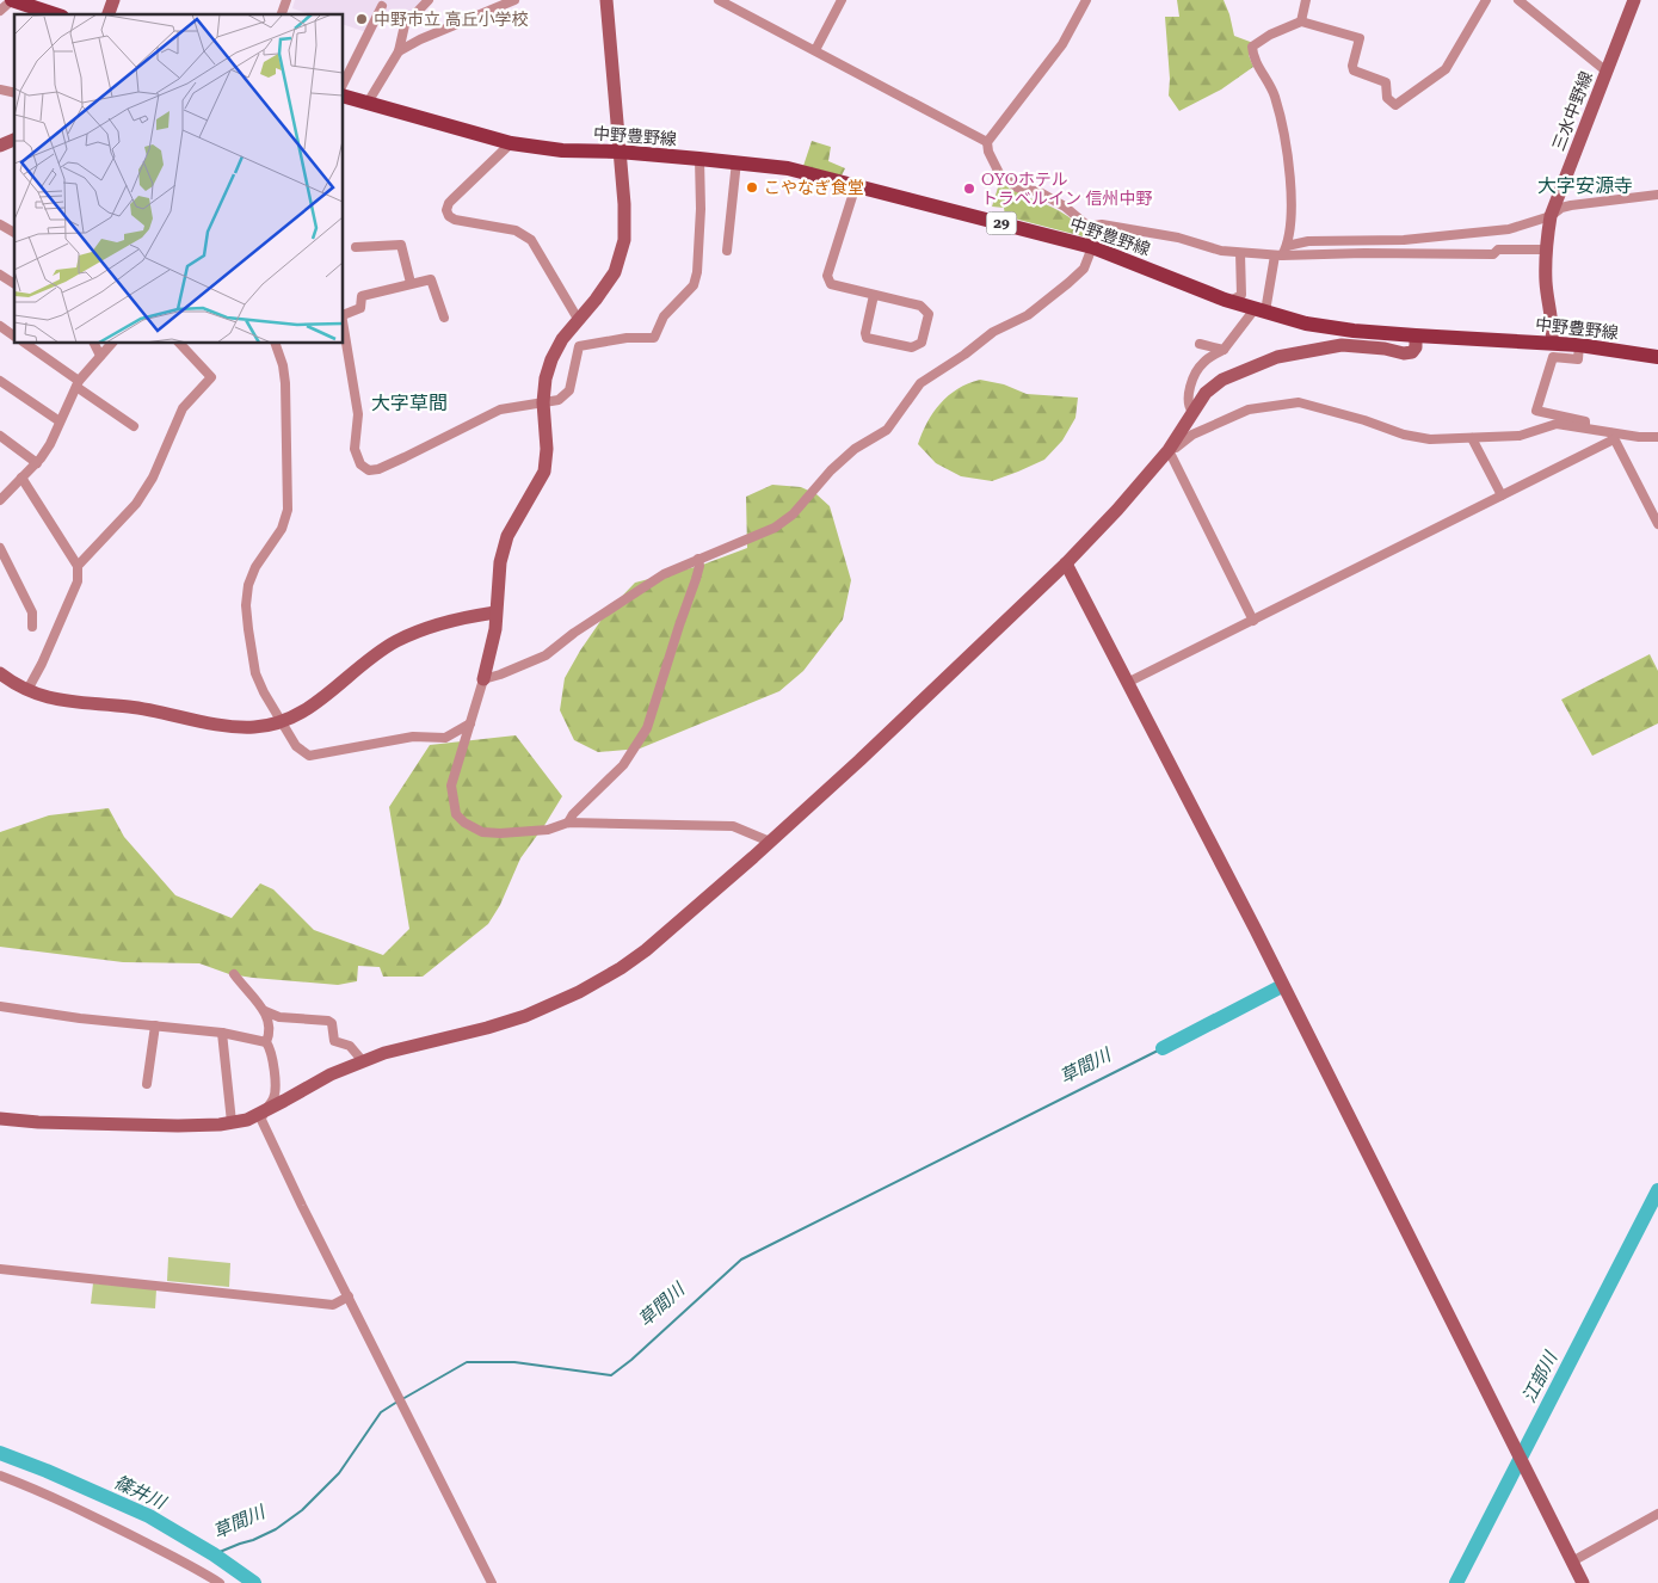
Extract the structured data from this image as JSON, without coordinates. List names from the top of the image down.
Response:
{
  "streets": {
    "main road": ["中野豊野線", "29"],
    "street": ["三水中野線"]
  },
  "crossings": [
    ["三水中野線", "中野豊野線"]
  ],
  "districts": ["大字安源寺", "大字草間"],
  "water": ["草間川", "江部川", "篠井川"],
  "places": ["中野市立 高丘小学校", "こやなぎ食堂", "OYOホテル トラベルイン 信州中野"]
}
